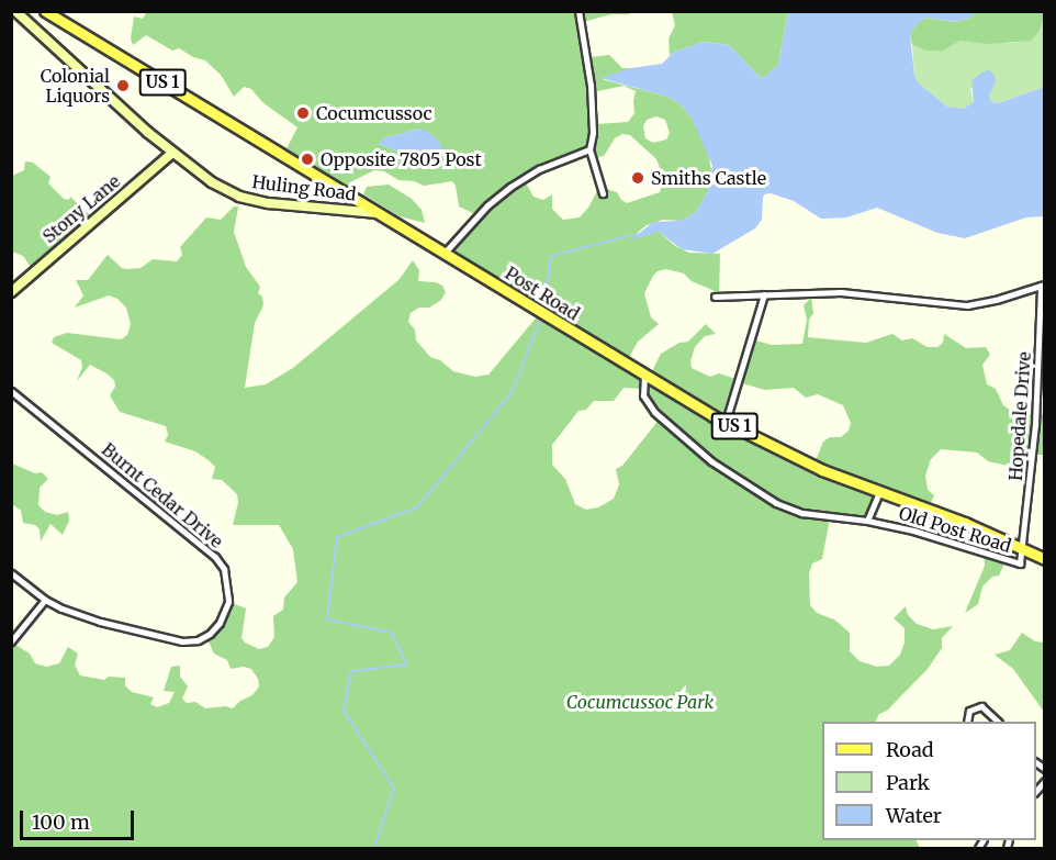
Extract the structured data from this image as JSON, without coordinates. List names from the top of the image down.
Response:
{
  "streets": {
    "main road": ["US 1", "Post Road"],
    "street": [
      "Huling Road",
      "Stony Lane",
      "Hopedale Drive",
      "Burnt Cedar Drive",
      "Old Post Road"
    ]
  },
  "crossings": [
    ["Huling Road", "Stony Lane"],
    ["Huling Road", "Post Road"],
    ["Post Road", "Hopedale Drive"],
    ["Post Road", "Old Post Road"],
    ["Hopedale Drive", "Old Post Road"]
  ],
  "parks": ["Cocumcussoc Park"],
  "places": [
    "Colonial Liquors",
    "Cocumcussoc",
    "Opposite 7805 Post",
    "Smiths Castle"
  ],
  "legend": ["Road", "Park", "Water"],
  "scale_bar": "100 m"
}
